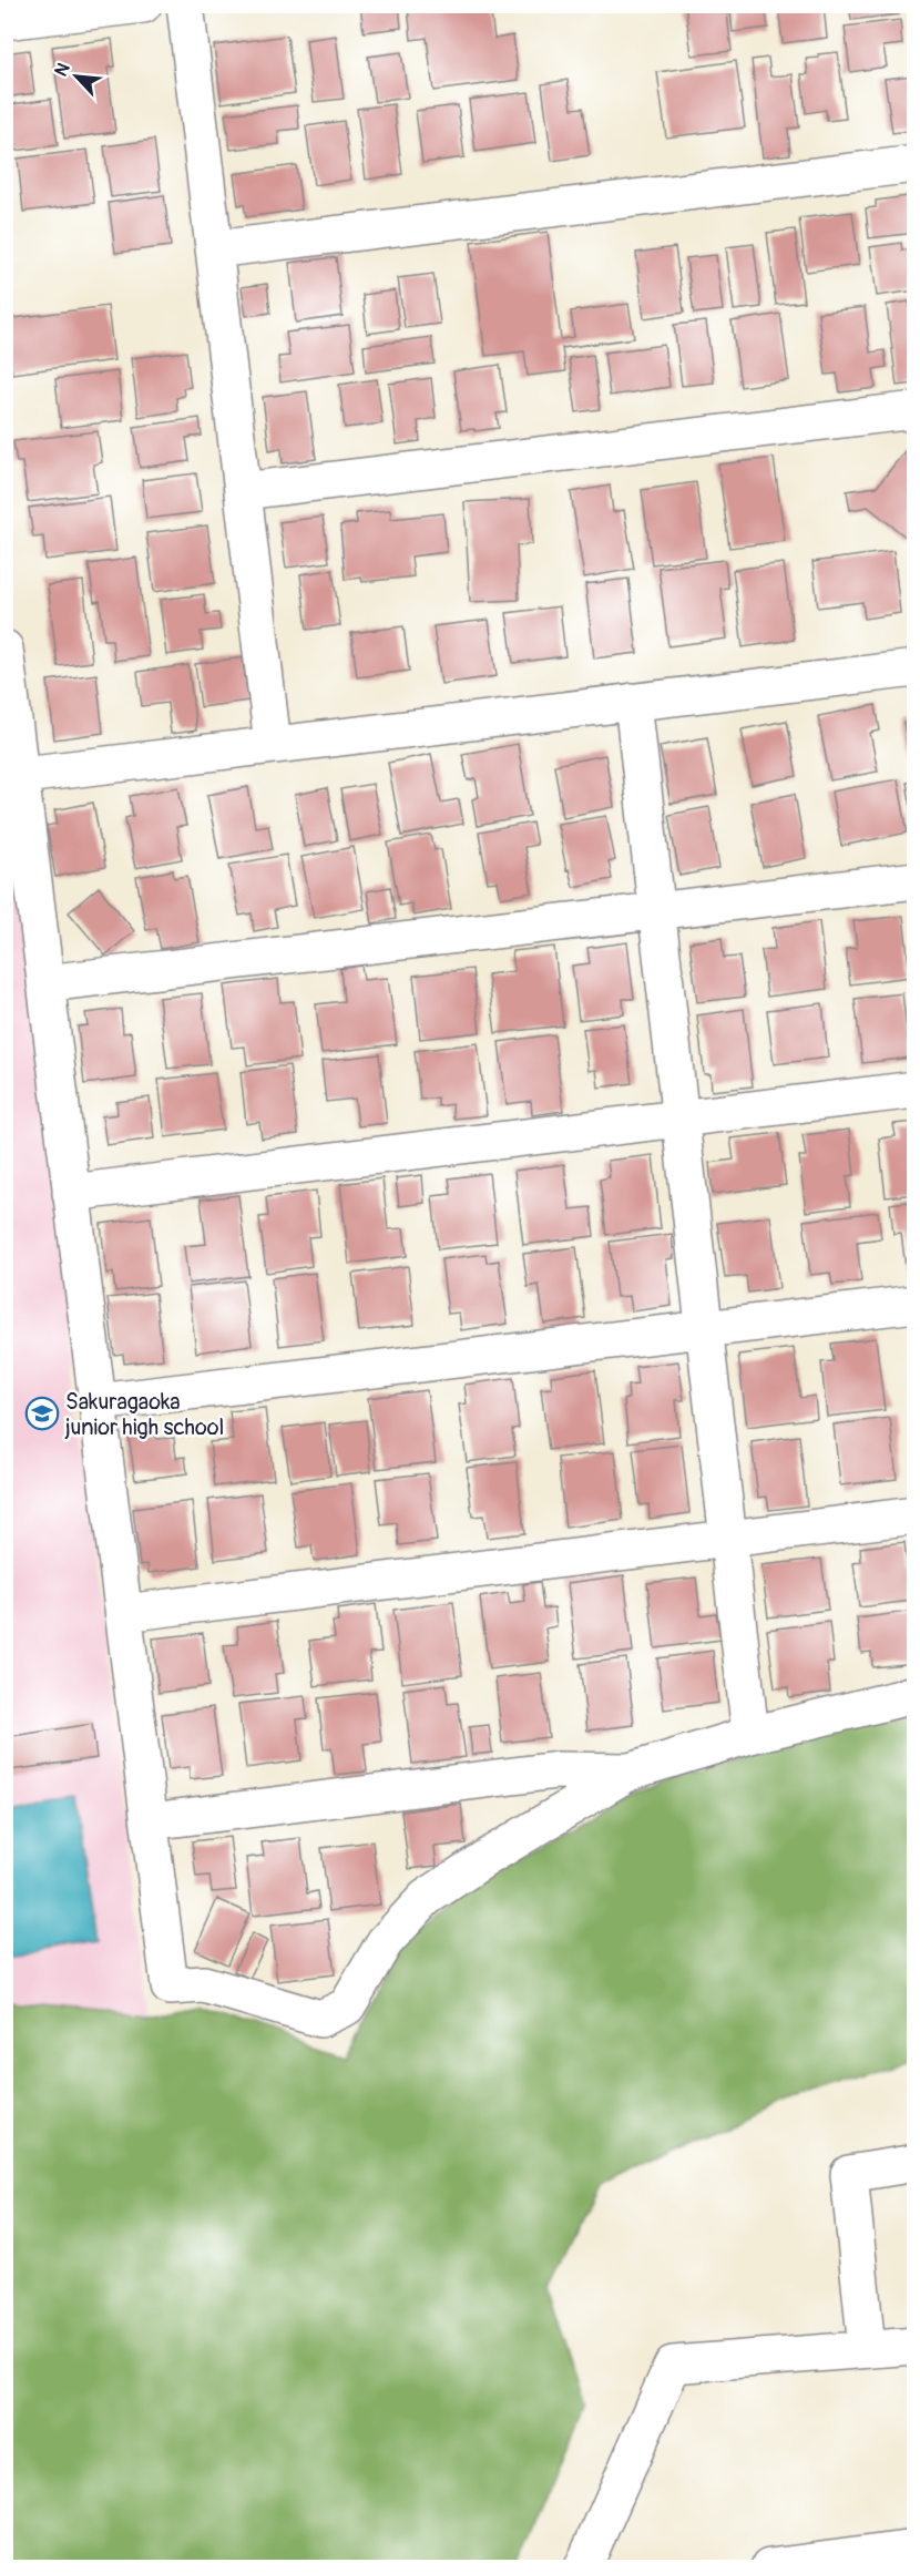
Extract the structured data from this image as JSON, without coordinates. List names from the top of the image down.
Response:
{
  "places": {
    "school or university": ["Sakuragaoka junior high school"]
  },
  "north": "top left"
}
